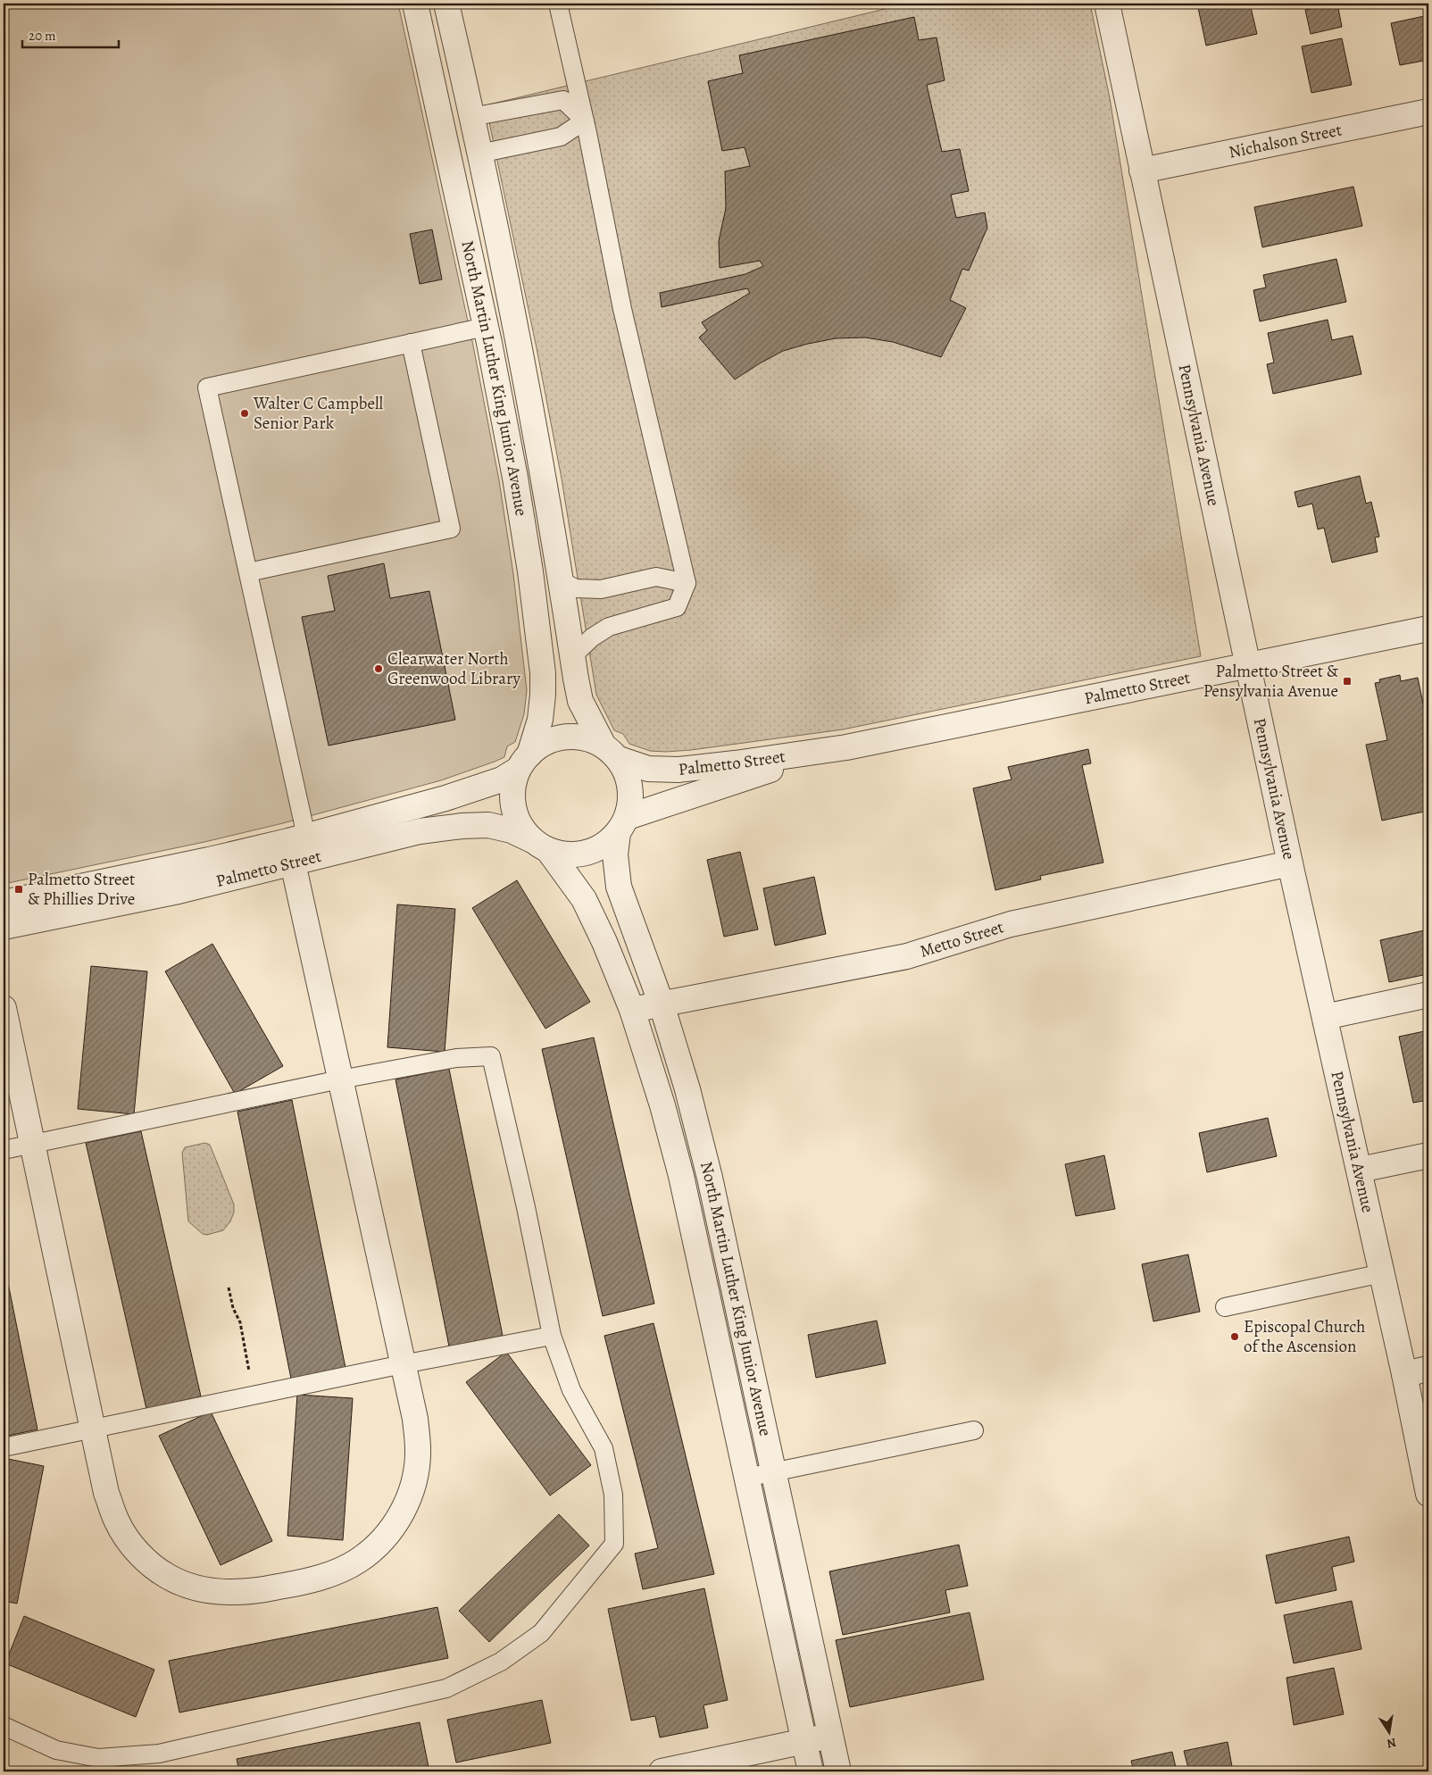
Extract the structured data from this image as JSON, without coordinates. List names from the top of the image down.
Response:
{
  "streets": {
    "street": [
      "Nichalson Street",
      "North Martin Luther King Junior Avenue",
      "Pennsylvania Avenue",
      "Palmetto Street",
      "Metto Street"
    ]
  },
  "crossings": [
    ["Nichalson Street", "Pennsylvania Avenue"],
    ["North Martin Luther King Junior Avenue", "Palmetto Street"],
    ["North Martin Luther King Junior Avenue", "Metto Street"],
    ["Pennsylvania Avenue", "Palmetto Street"],
    ["Pennsylvania Avenue", "Metto Street"]
  ],
  "places": {
    "other": ["Walter C Campbell Senior Park", "Clearwater North Greenwood Library", "Episcopal Church of the Ascension"],
    "transit": ["Palmetto Street & Pensylvania Avenue", "Palmetto Street & Phillies Drive"]
  },
  "scale_bar": "20 m",
  "north": "bottom"
}
